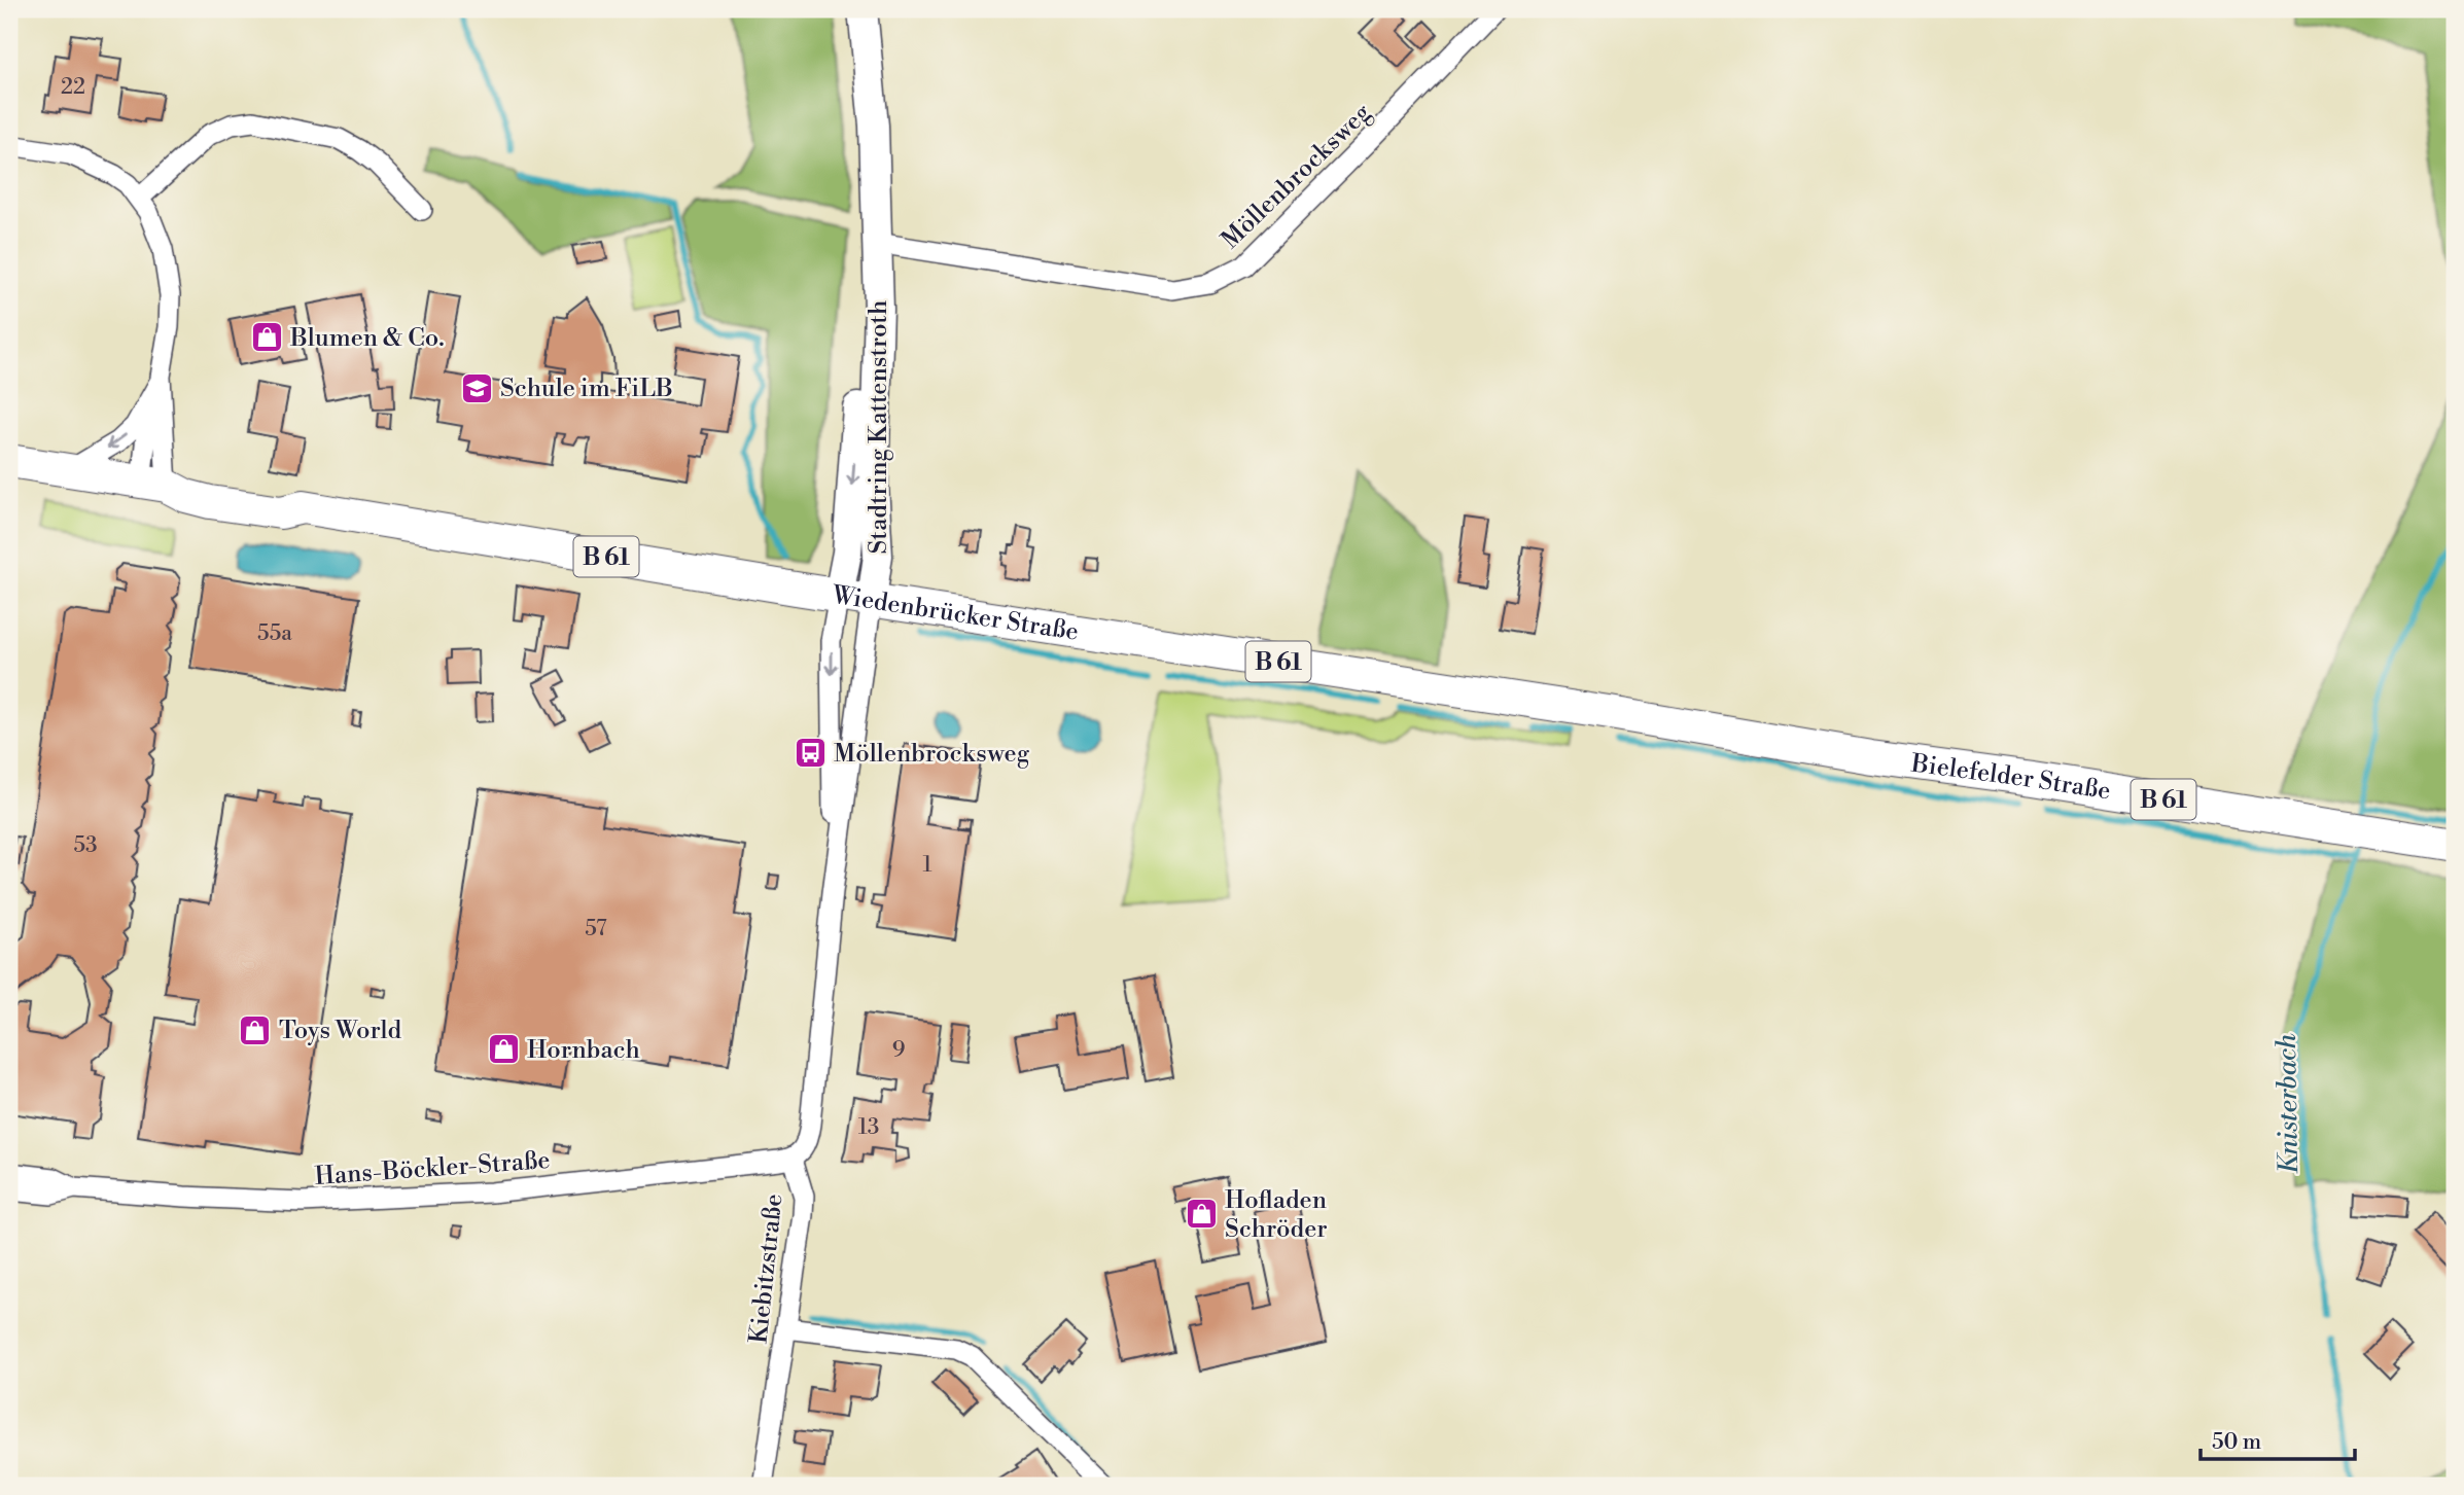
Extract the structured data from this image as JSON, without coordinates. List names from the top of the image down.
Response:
{
  "streets": {
    "main road": [
      "Stadtring Kattenstroth",
      "B 61",
      "Wiedenbrücker Straße",
      "Bielefelder Straße"
    ],
    "street": ["Möllenbrocksweg", "Hans-Böckler-Straße", "Kiebitzstraße"]
  },
  "crossings": [
    ["Möllenbrocksweg", "Stadtring Kattenstroth"],
    ["Stadtring Kattenstroth", "Wiedenbrücker Straße"],
    ["Stadtring Kattenstroth", "Kiebitzstraße"],
    ["Wiedenbrücker Straße", "Bielefelder Straße"],
    ["Wiedenbrücker Straße", "Kiebitzstraße"],
    ["Hans-Böckler-Straße", "Kiebitzstraße"]
  ],
  "water": ["Knisterbach"],
  "places": {
    "shop": [
      "Blumen & Co.",
      "Toys World",
      "Hornbach",
      "Hofladen Schröder"
    ],
    "school or university": ["Schule im FiLB"],
    "bus stop": ["Möllenbrocksweg"]
  },
  "house_numbers": [
    "22",
    "55a",
    "53",
    "1",
    "57",
    "9",
    "13"
  ],
  "scale_bar": "50 m"
}
